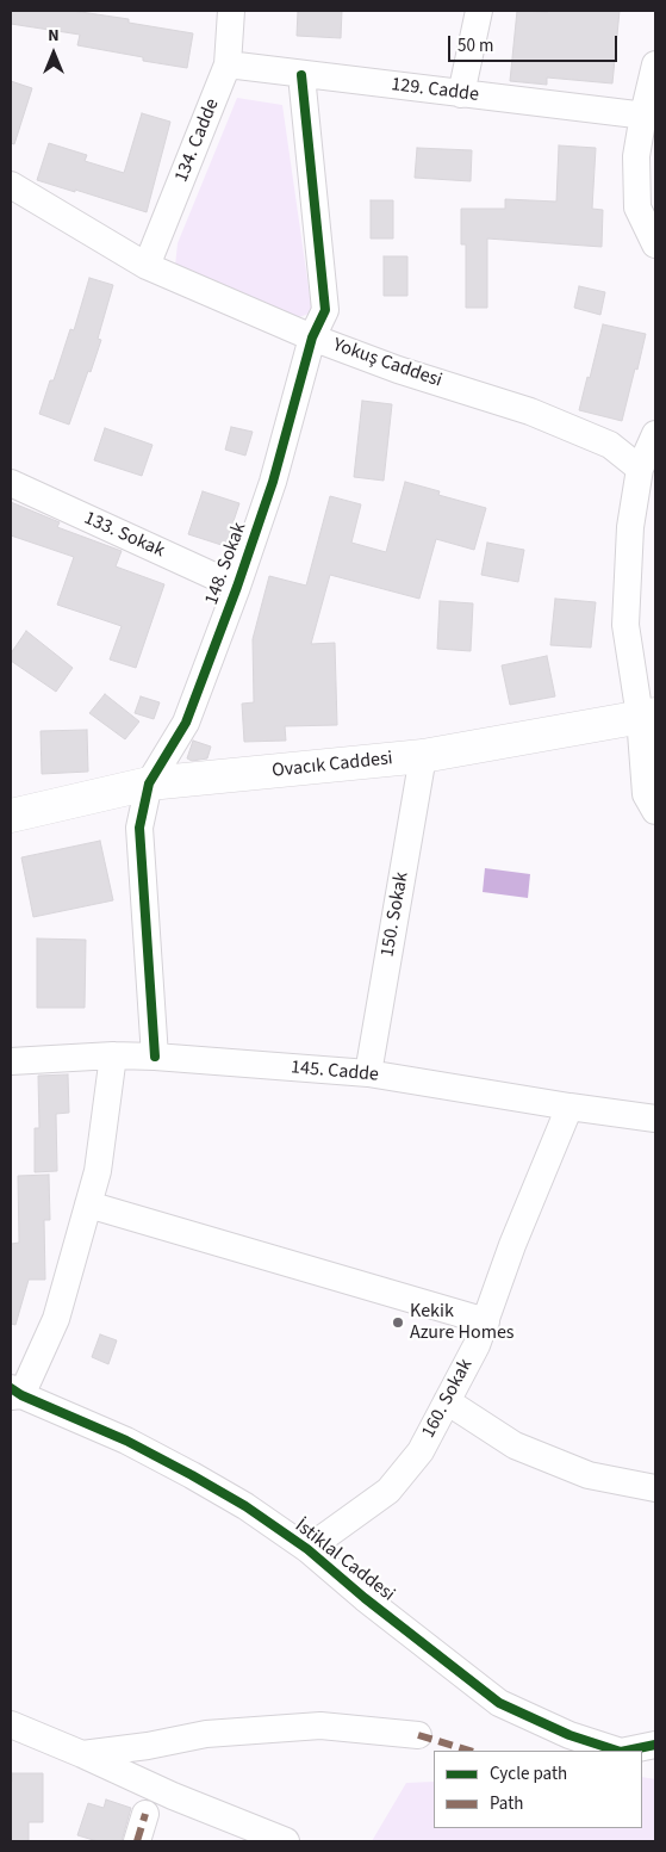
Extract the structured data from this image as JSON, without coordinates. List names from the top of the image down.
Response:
{
  "streets": {
    "main road": ["Ovacık Caddesi"],
    "street": [
      "129. Cadde",
      "134. Cadde",
      "Yokuş Caddesi",
      "133. Sokak",
      "148. Sokak",
      "150. Sokak",
      "145. Cadde",
      "160. Sokak",
      "İstiklal Caddesi"
    ]
  },
  "crossings": [
    ["129. Cadde", "134. Cadde"],
    ["129. Cadde", "148. Sokak"],
    ["134. Cadde", "Yokuş Caddesi"],
    ["Yokuş Caddesi", "148. Sokak"],
    ["133. Sokak", "148. Sokak"],
    ["148. Sokak", "Ovacık Caddesi"],
    ["148. Sokak", "145. Cadde"],
    ["Ovacık Caddesi", "150. Sokak"],
    ["150. Sokak", "145. Cadde"],
    ["145. Cadde", "160. Sokak"],
    ["160. Sokak", "İstiklal Caddesi"]
  ],
  "places": ["Kekik Azure Homes"],
  "legend": ["Cycle path", "Path"],
  "scale_bar": "50 m",
  "north": "top"
}
